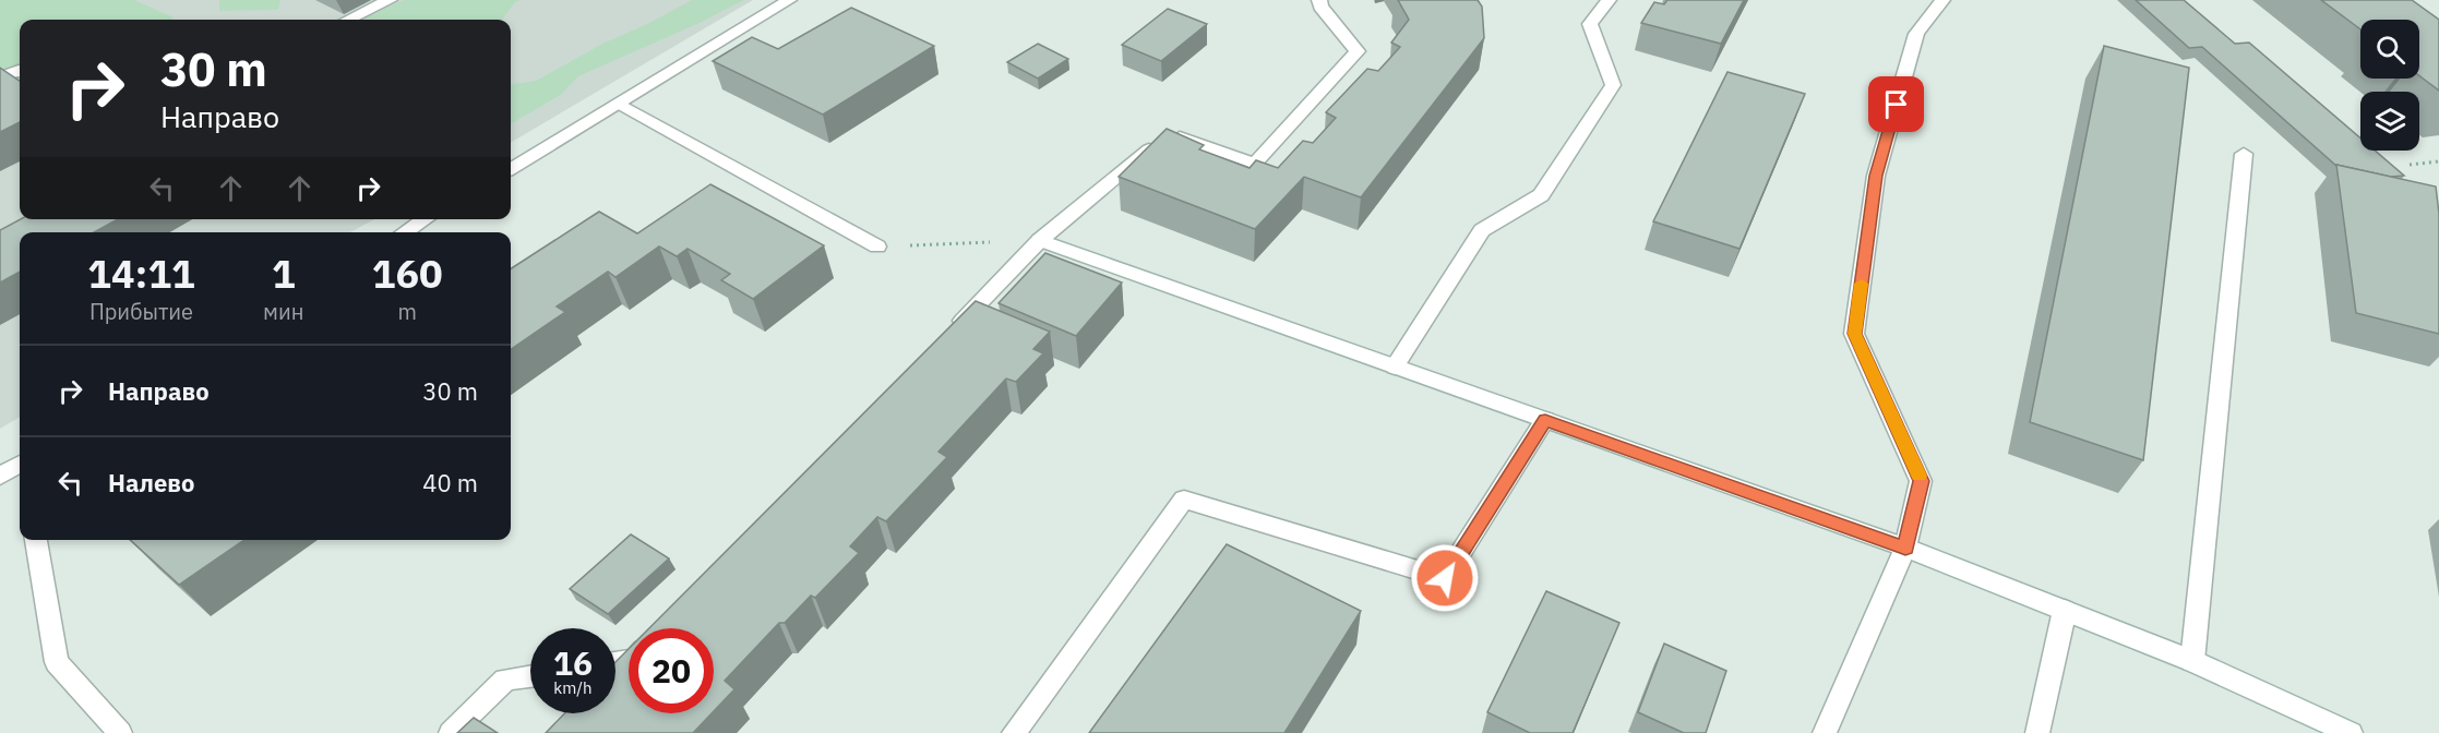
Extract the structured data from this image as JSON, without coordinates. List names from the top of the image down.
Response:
{
  "page": {
    "turn": ["30 m", "Направо"],
    "eta": [
      "14:11",
      "Прибытие",
      "1",
      "мин",
      "160",
      "m"
    ],
    "list": [
      {
        "name": "Направо",
        "value": "30 m"
      },
      {
        "name": "Налево",
        "value": "40 m"
      }
    ],
    "speed": "16 km/h",
    "limit": "20"
  }
}
